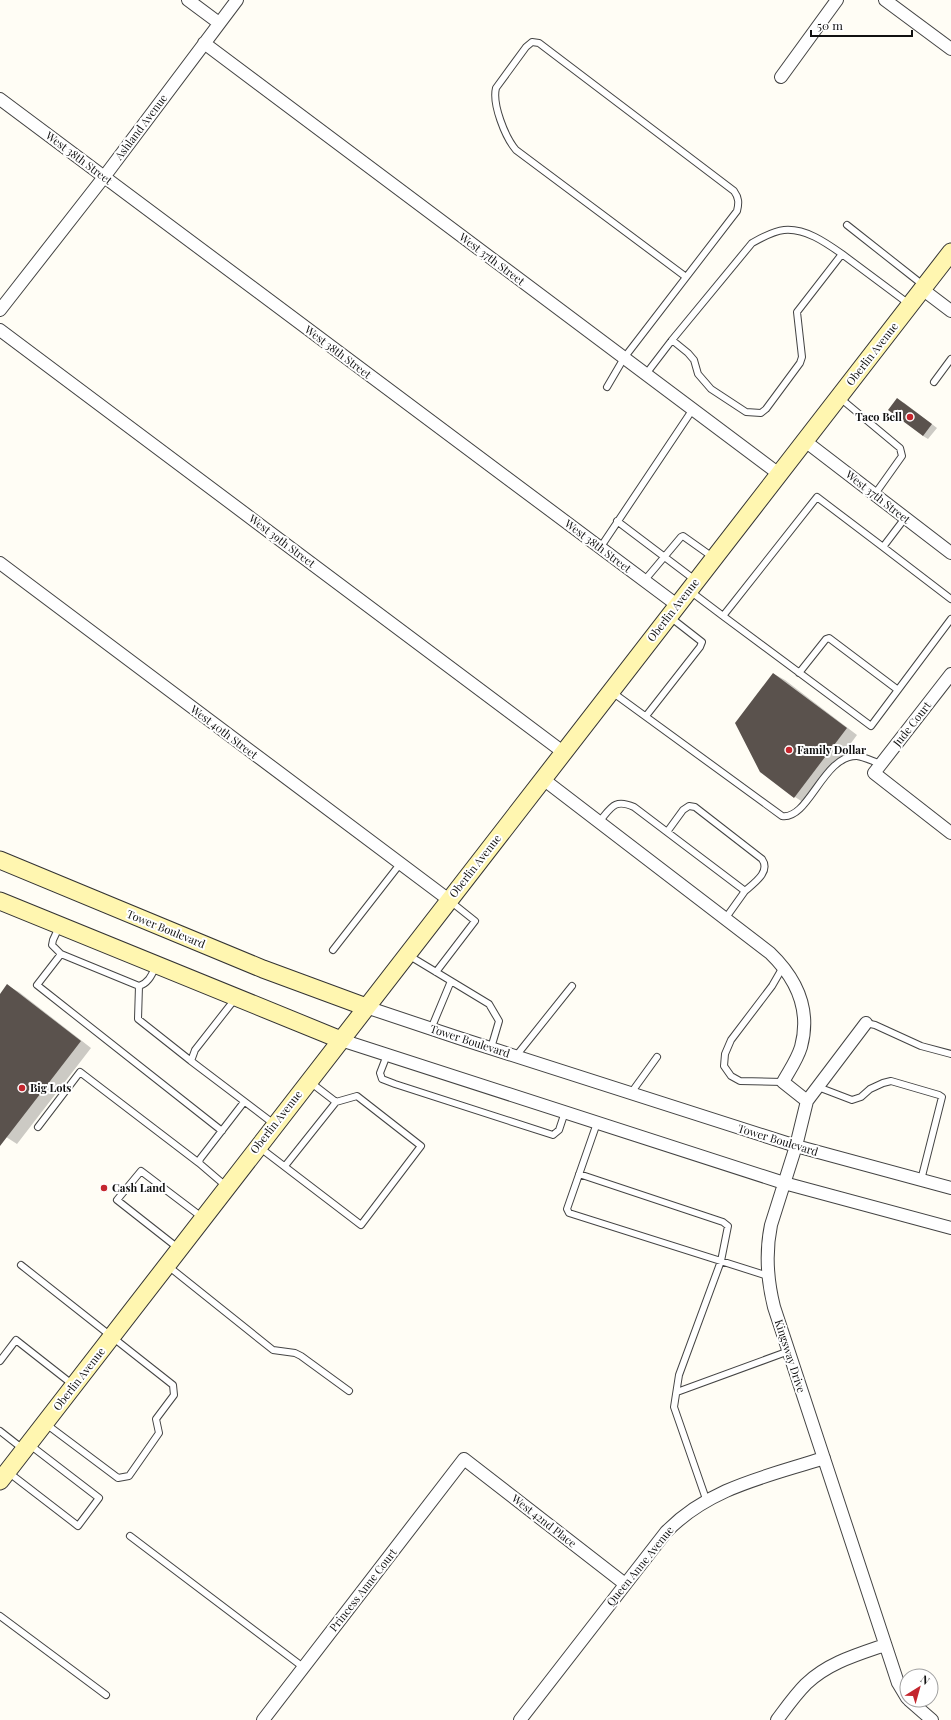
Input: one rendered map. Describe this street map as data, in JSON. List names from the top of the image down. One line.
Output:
{"streets":{"street":["Ashland Avenue","West 38th Street","West 37th Street","Oberlin Avenue","West 39th Street","Jude Court","West 40th Street","Tower Boulevard","Kingsway Drive","West 42nd Place","Queen Anne Avenue","Princess Anne Court"]},"crossings":[["Ashland Avenue","West 38th Street"],["Ashland Avenue","West 37th Street"],["West 38th Street","Oberlin Avenue"],["West 37th Street","Oberlin Avenue"],["Oberlin Avenue","West 39th Street"],["Oberlin Avenue","West 40th Street"],["Oberlin Avenue","Tower Boulevard"],["Tower Boulevard","Kingsway Drive"],["Kingsway Drive","Queen Anne Avenue"],["West 42nd Place","Queen Anne Avenue"],["West 42nd Place","Princess Anne Court"]],"places":["Taco Bell","Family Dollar","Big Lots","Cash Land"],"scale_bar":"50 m","north":"top right"}
